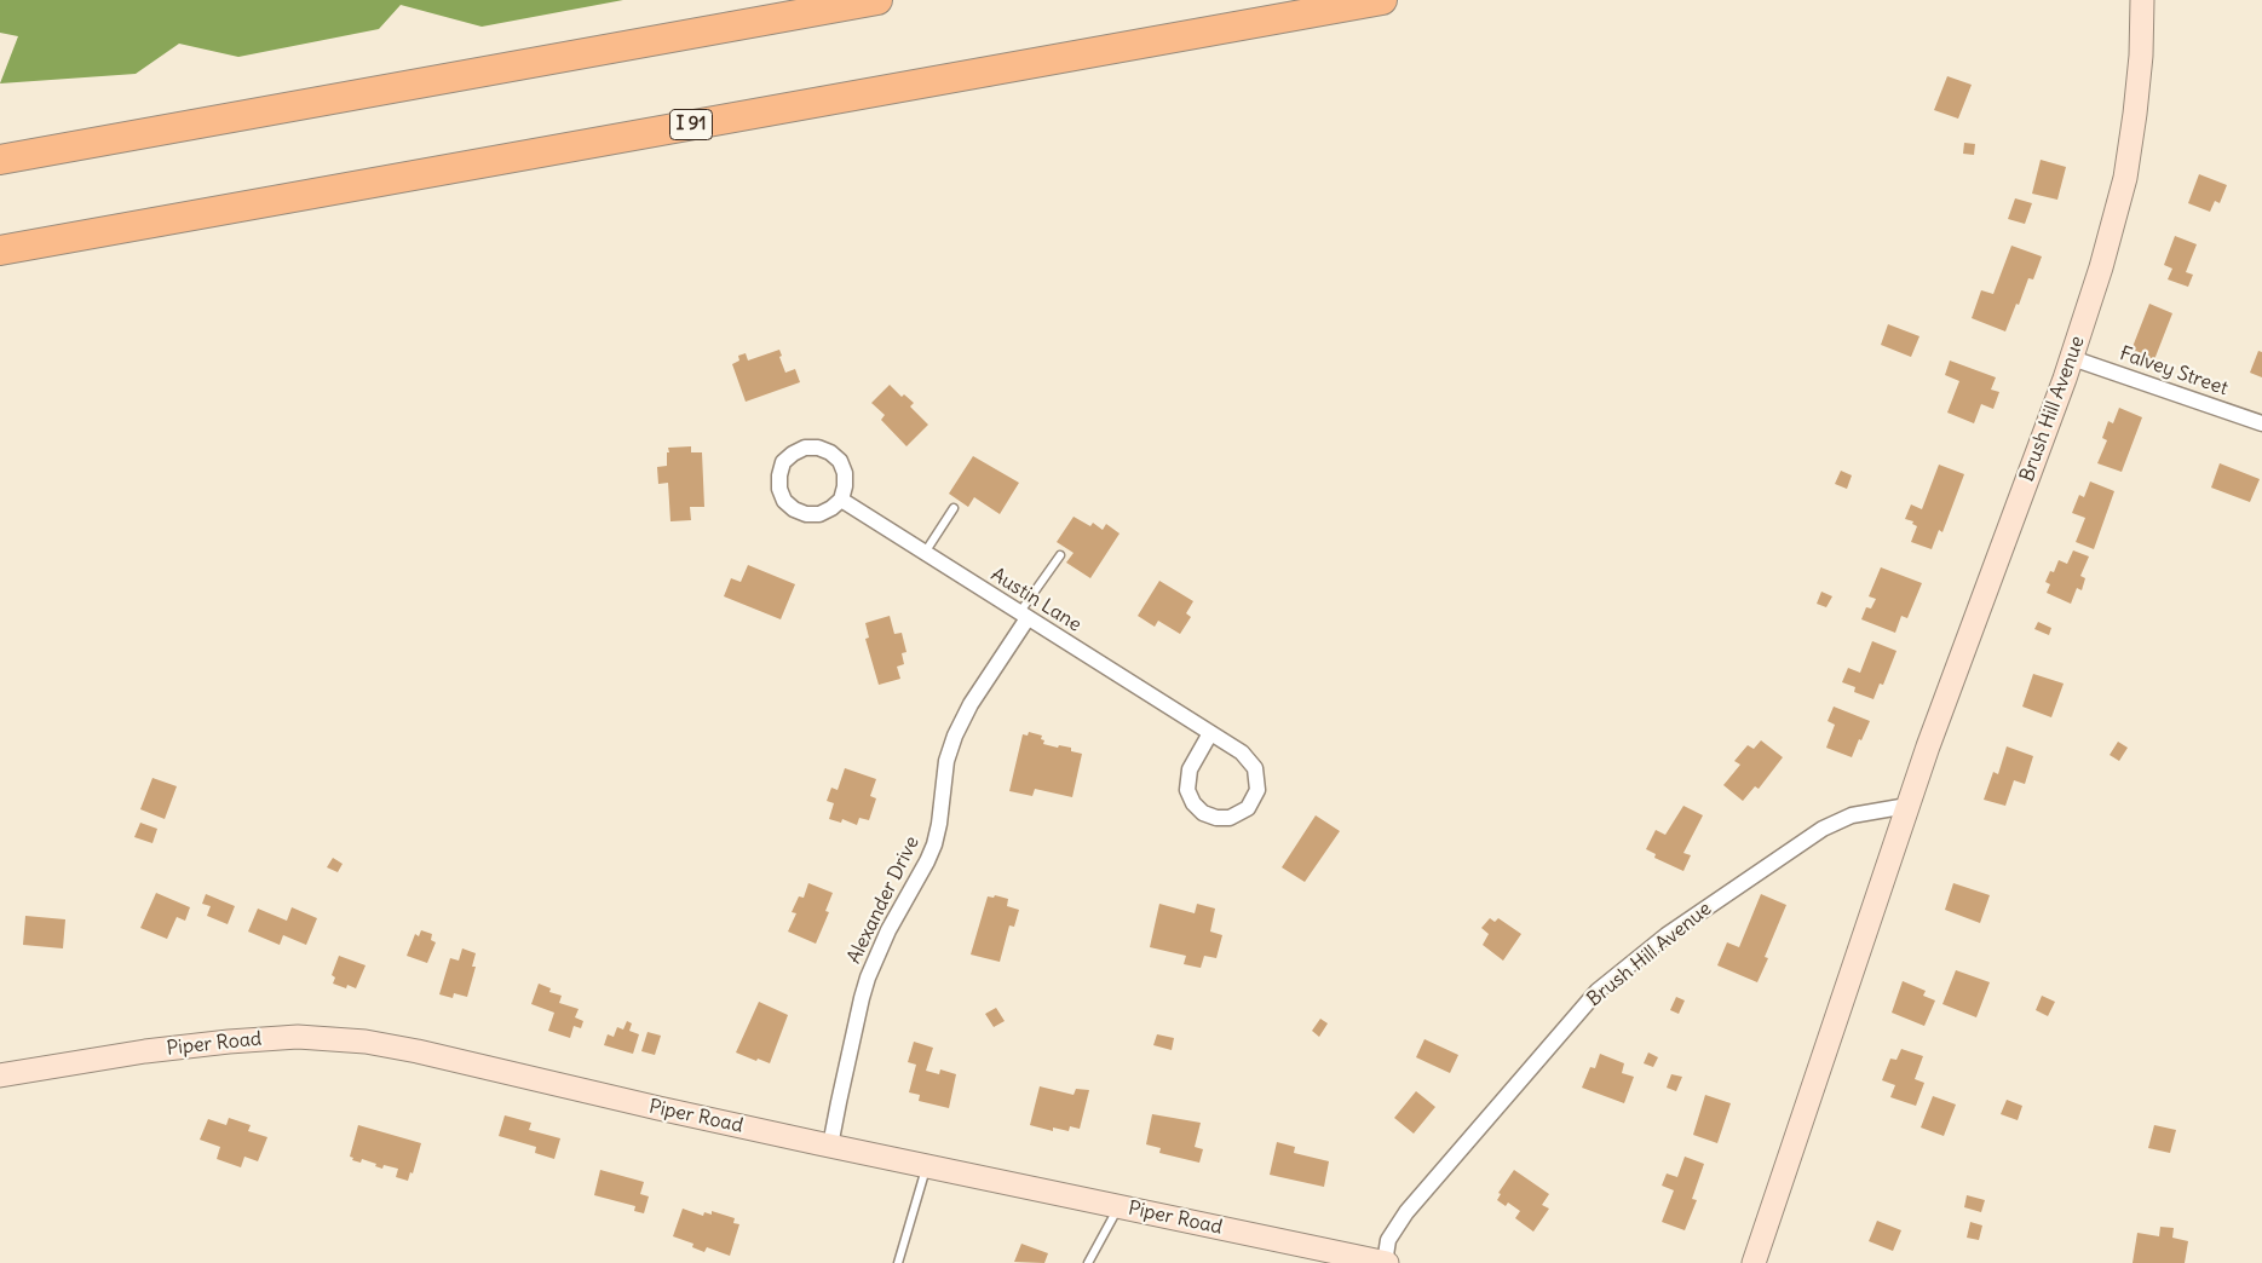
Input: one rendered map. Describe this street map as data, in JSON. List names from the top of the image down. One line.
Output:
{"streets":{"highway":["I 91"],"street":["Falvey Street","Brush Hill Avenue","Austin Lane","Alexander Drive","Piper Road"]},"crossings":[["Falvey Street","Brush Hill Avenue"],["Brush Hill Avenue","Piper Road"],["Austin Lane","Alexander Drive"],["Alexander Drive","Piper Road"]]}
